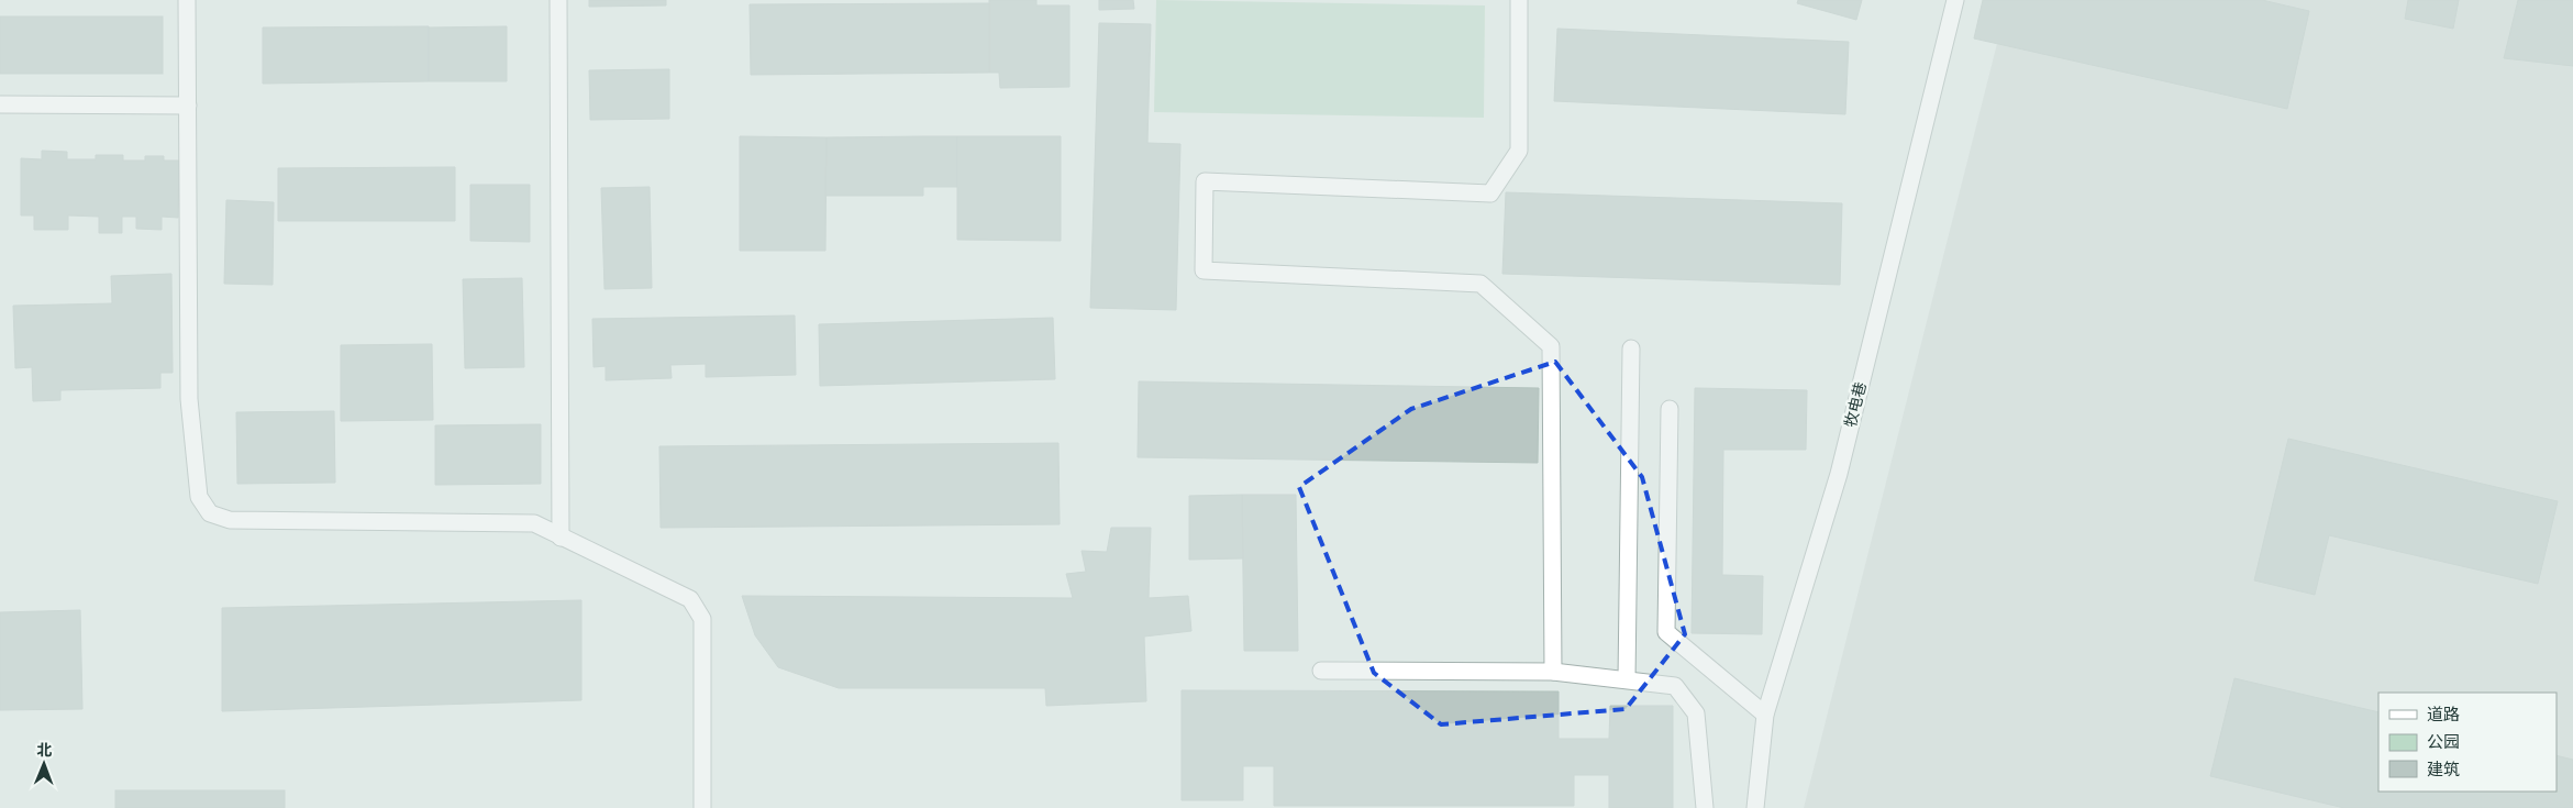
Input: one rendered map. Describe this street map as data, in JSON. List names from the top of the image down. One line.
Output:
{"streets":{"street":["牧电巷"]},"legend":["道路","公园","建筑"],"north":"top"}
